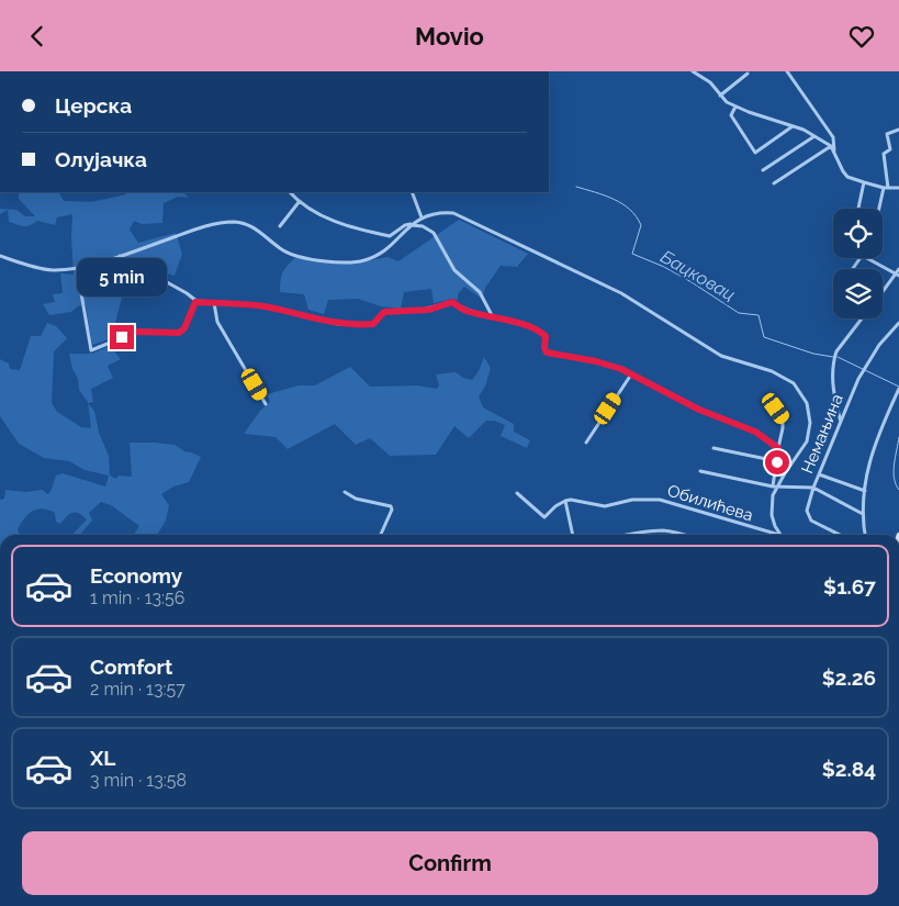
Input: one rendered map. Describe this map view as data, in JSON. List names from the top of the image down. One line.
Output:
{"streets":{"street":["Немањина","Обилићева"]},"water":["Бацковац"],"page":{"header":"Movio","banner":["Церска","Олујачка"],"bubble":"5 min","list":[{"name":"Economy","note":"1 min · 13:56","value":"$1.67"},{"name":"Comfort","note":"2 min · 13:57","value":"$2.26"},{"name":"XL","note":"3 min · 13:58","value":"$2.84"}],"buttons":"Confirm"}}
